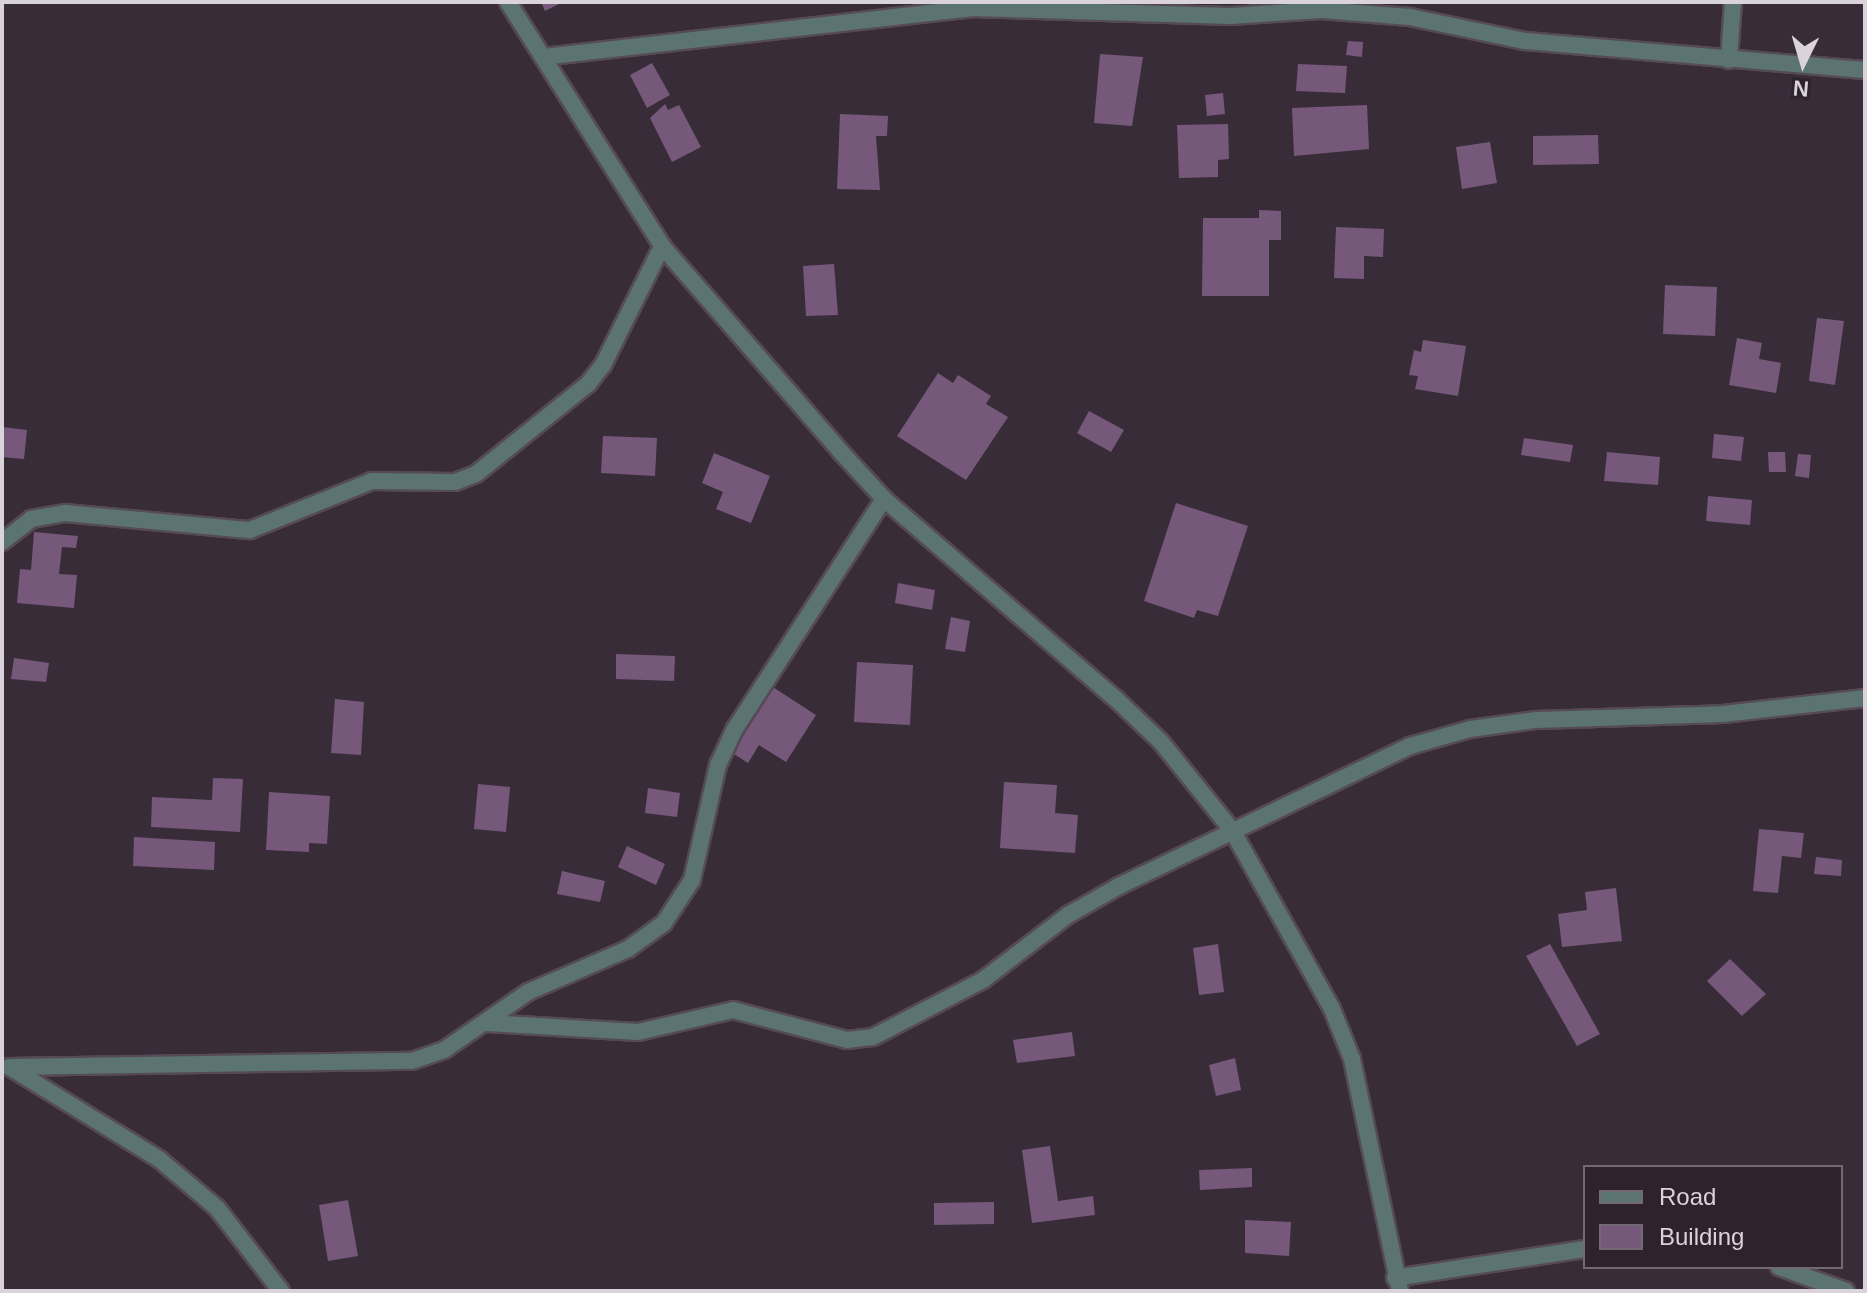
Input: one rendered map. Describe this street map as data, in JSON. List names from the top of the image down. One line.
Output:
{"legend":["Road","Building"],"north":"bottom"}
